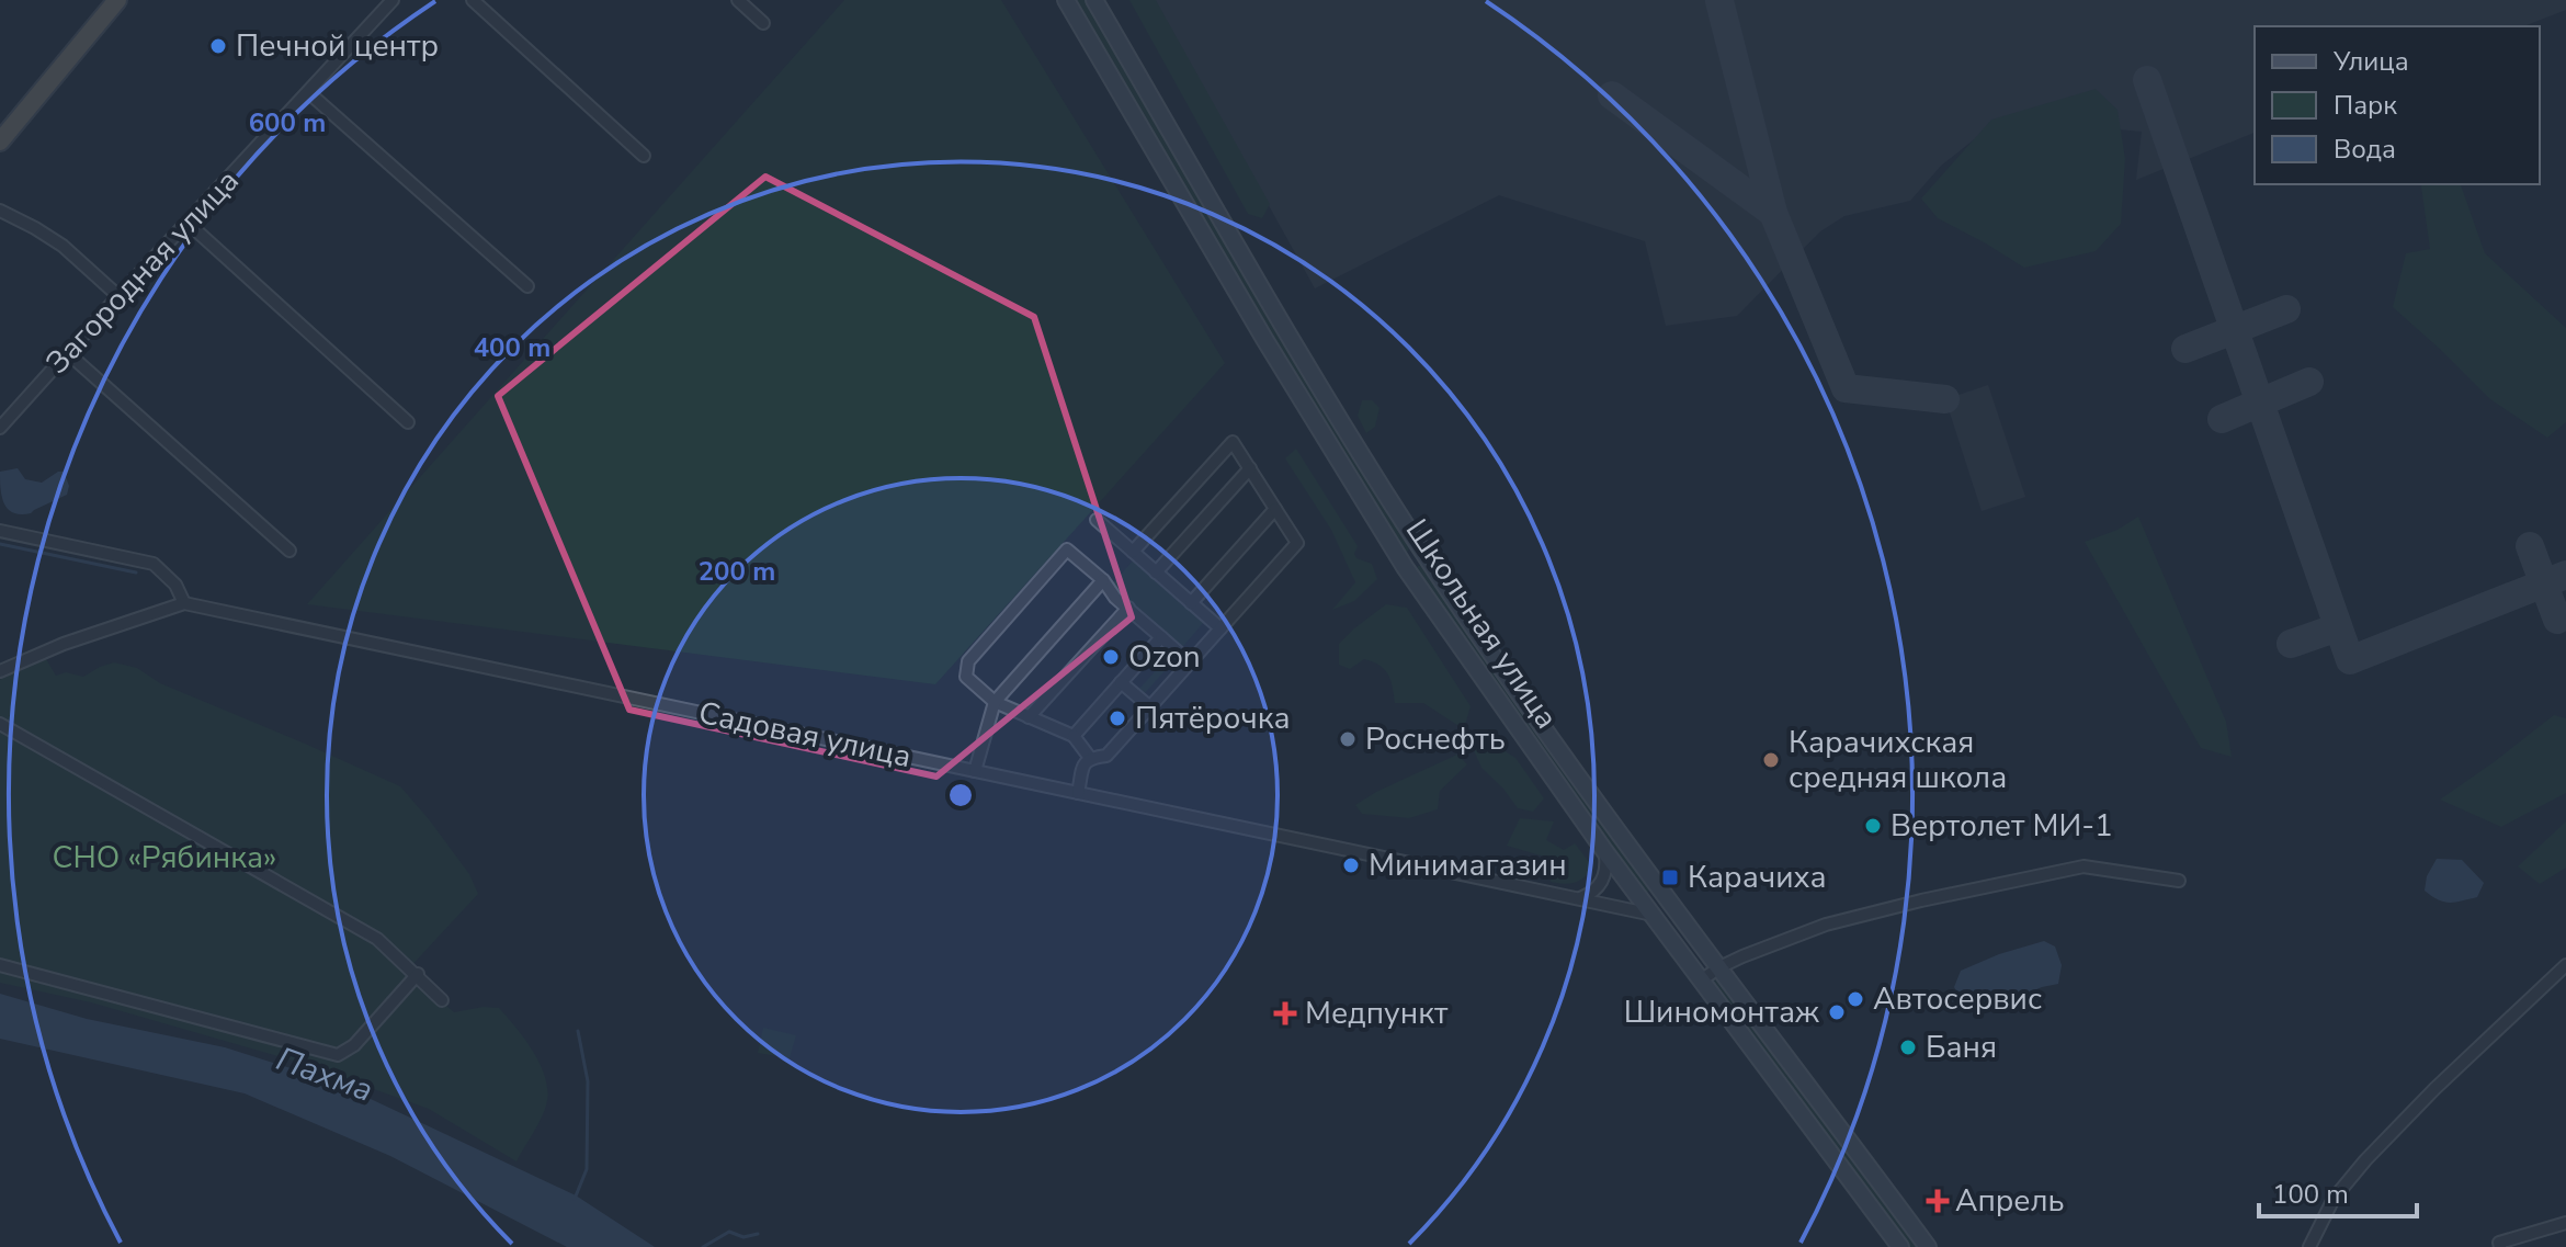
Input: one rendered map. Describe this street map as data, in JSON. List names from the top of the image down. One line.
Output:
{"streets":{"main road":["Школьная улица"],"street":["Загородная улица","Садовая улица"]},"crossings":[["Школьная улица","Садовая улица"]],"water":["Пахма"],"parks":["СНО «Рябинка»"],"places":{"other":["Печной центр","Ozon","Пятёрочка","Роснефть","Карачихская средняя школа","Вертолет МИ-1","Минимагазин","Автосервис","Шиномонтаж","Баня"],"transit":["Карачиха"],"health":["Медпункт","Апрель"]},"legend":["Улица","Парк","Вода"],"scale_bar":"100 m","rings":["600 m","400 m","200 m"]}
